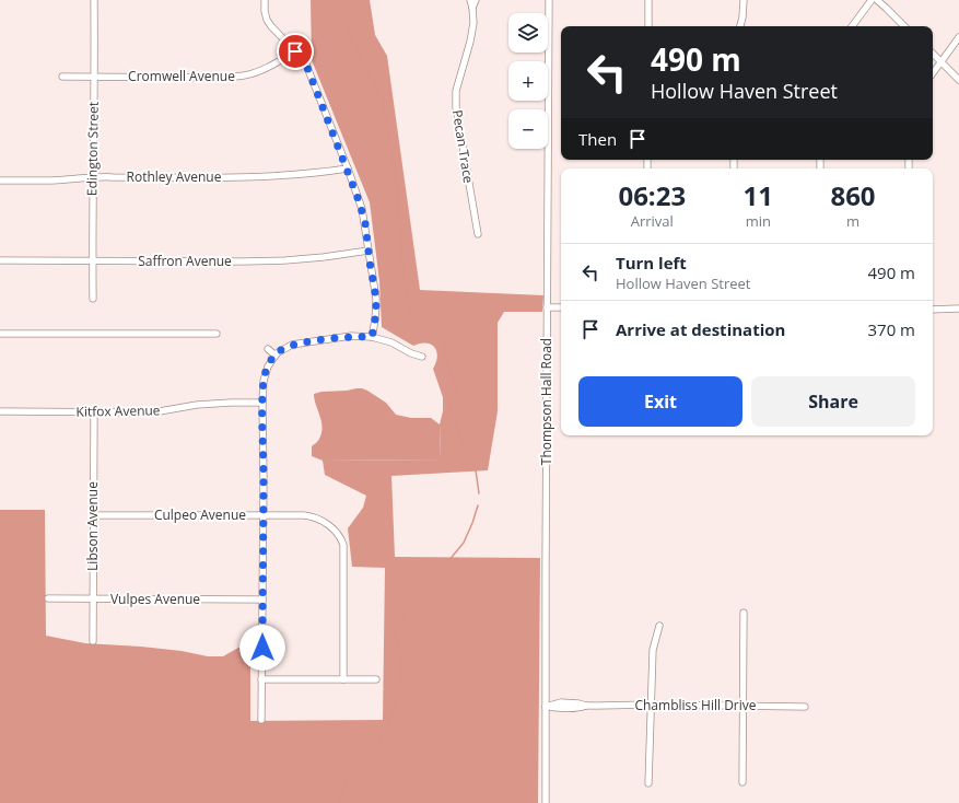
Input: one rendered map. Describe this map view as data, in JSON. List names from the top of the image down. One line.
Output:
{"streets":{"street":["Cromwell Avenue","Pecan Trace","Edington Street","Rothley Avenue","Saffron Avenue","Thompson Hall Road","Kitfox Avenue","Culpeo Avenue","Libson Avenue","Vulpes Avenue","Chambliss Hill Drive"]},"crossings":[["Cromwell Avenue","Edington Street"],["Edington Street","Rothley Avenue"],["Edington Street","Saffron Avenue"],["Thompson Hall Road","Chambliss Hill Drive"],["Kitfox Avenue","Libson Avenue"],["Culpeo Avenue","Libson Avenue"],["Libson Avenue","Vulpes Avenue"]],"page":{"map_buttons":["+","−"],"turn":["490 m","Hollow Haven Street"],"then":"Then","eta":["06:23","Arrival","11","min","860","m"],"list":[{"name":"Turn left","note":"Hollow Haven Street","value":"490 m"},{"name":"Arrive at destination","value":"370 m"}],"buttons":["Exit","Share"]}}
